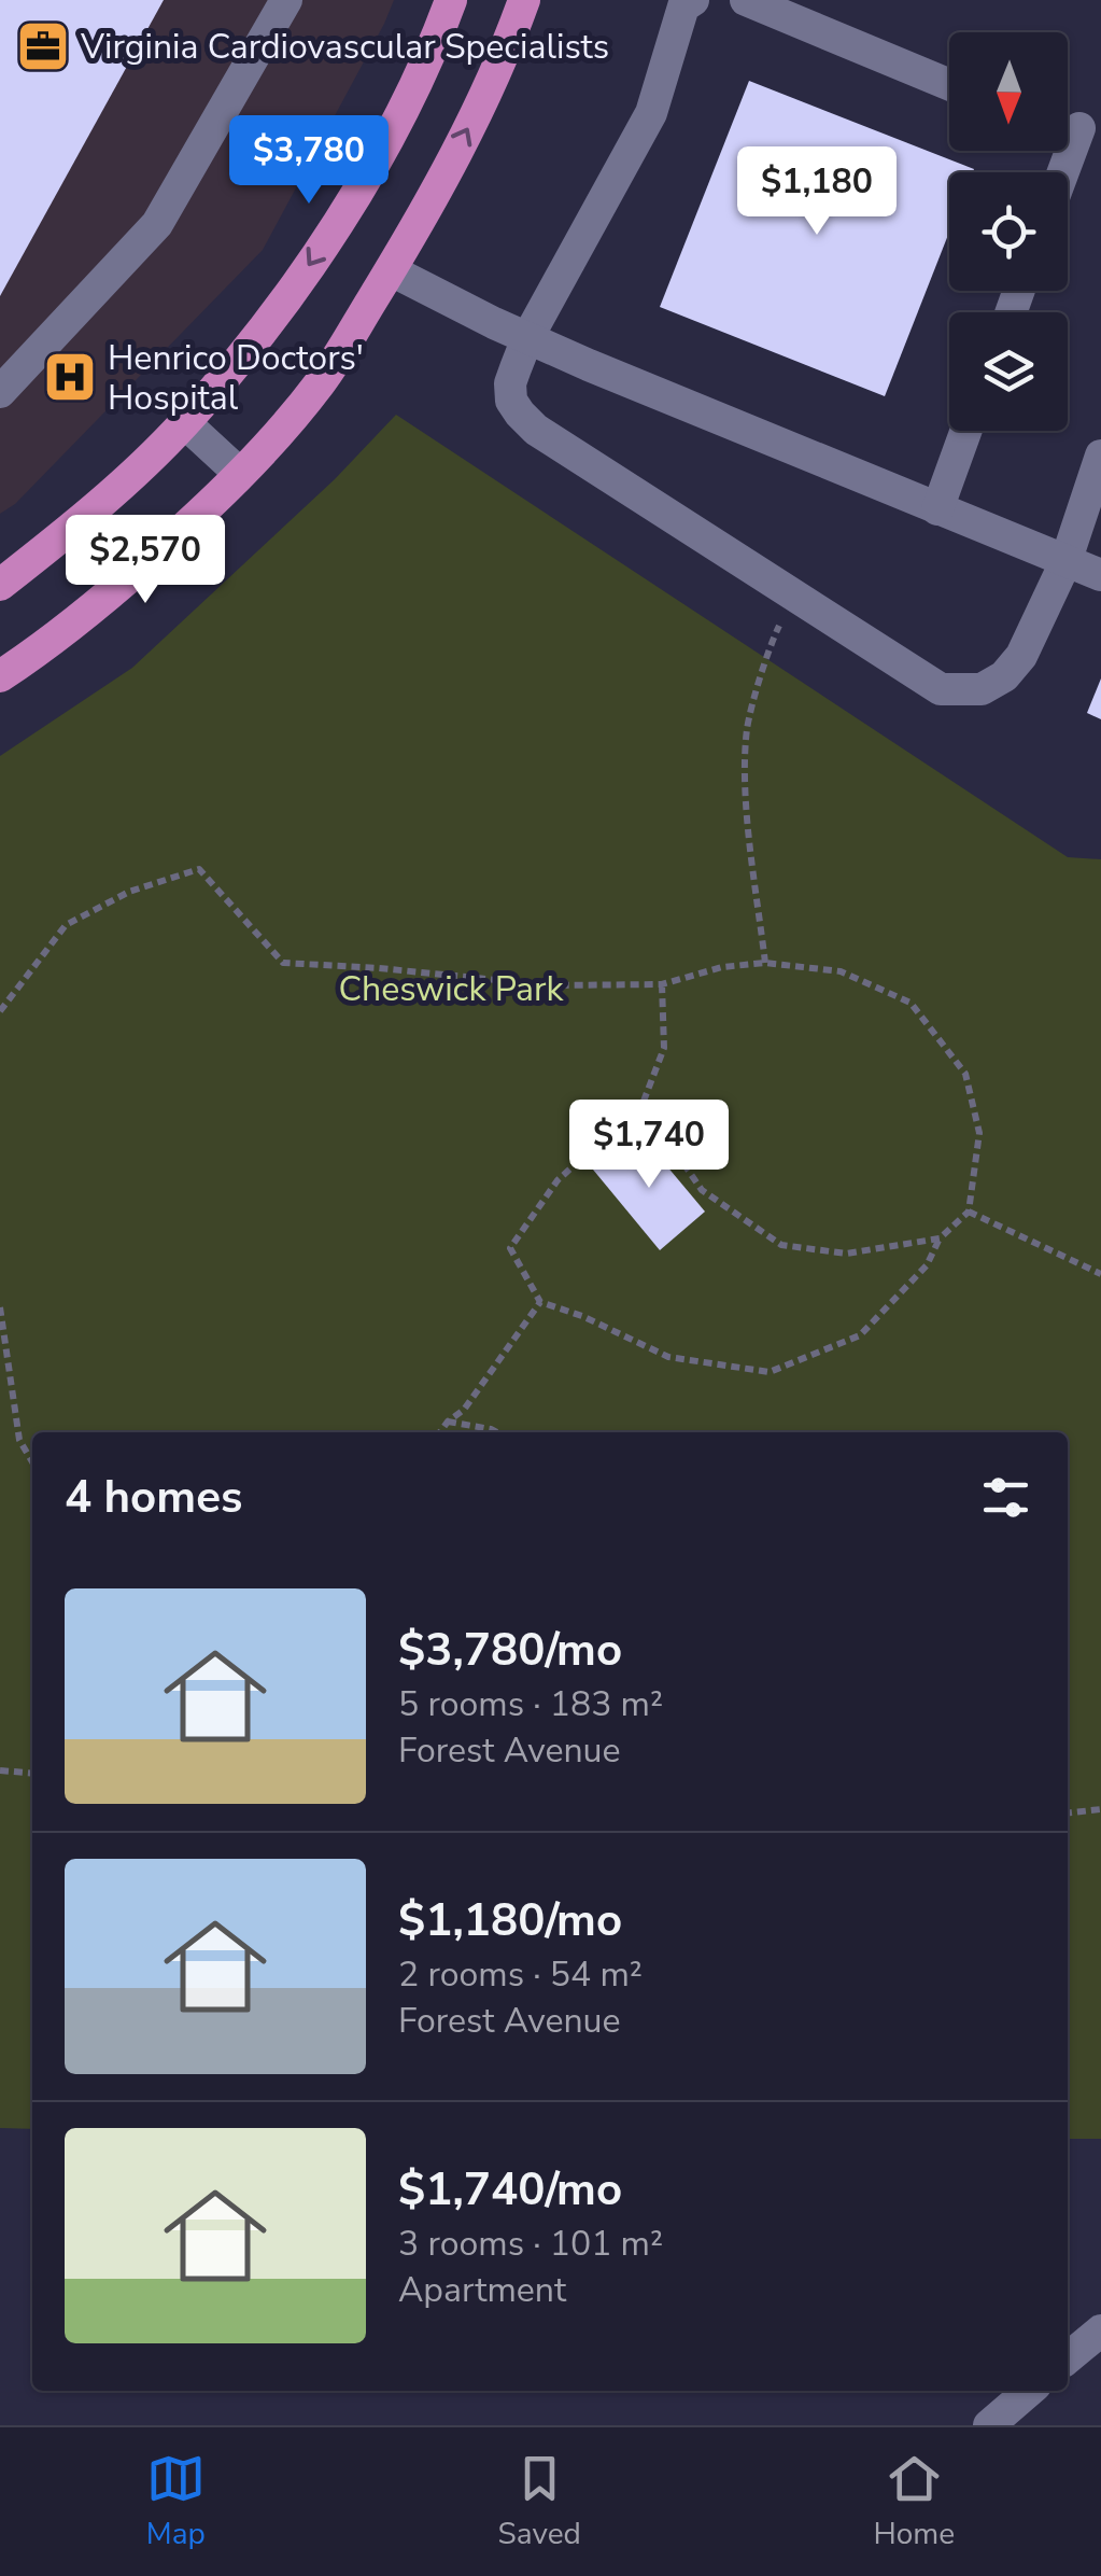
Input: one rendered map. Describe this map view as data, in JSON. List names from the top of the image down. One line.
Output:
{"parks":["Cheswick Park"],"places":{"office":["Virginia Cardiovascular Specialists"],"hospital":["Henrico Doctors' Hospital"]},"north":"bottom","page":{"price":["$3,780","$1,180","$2,570","$1,740"],"heading":"4 homes","list":[{"name":"$3,780/mo","note":"5 rooms · 183 m² · Forest Avenue"},{"name":"$1,180/mo","note":"2 rooms · 54 m² · Forest Avenue"},{"name":"$1,740/mo","note":"3 rooms · 101 m² · Apartment"}],"tabs":["Map","Saved","Home"]}}
